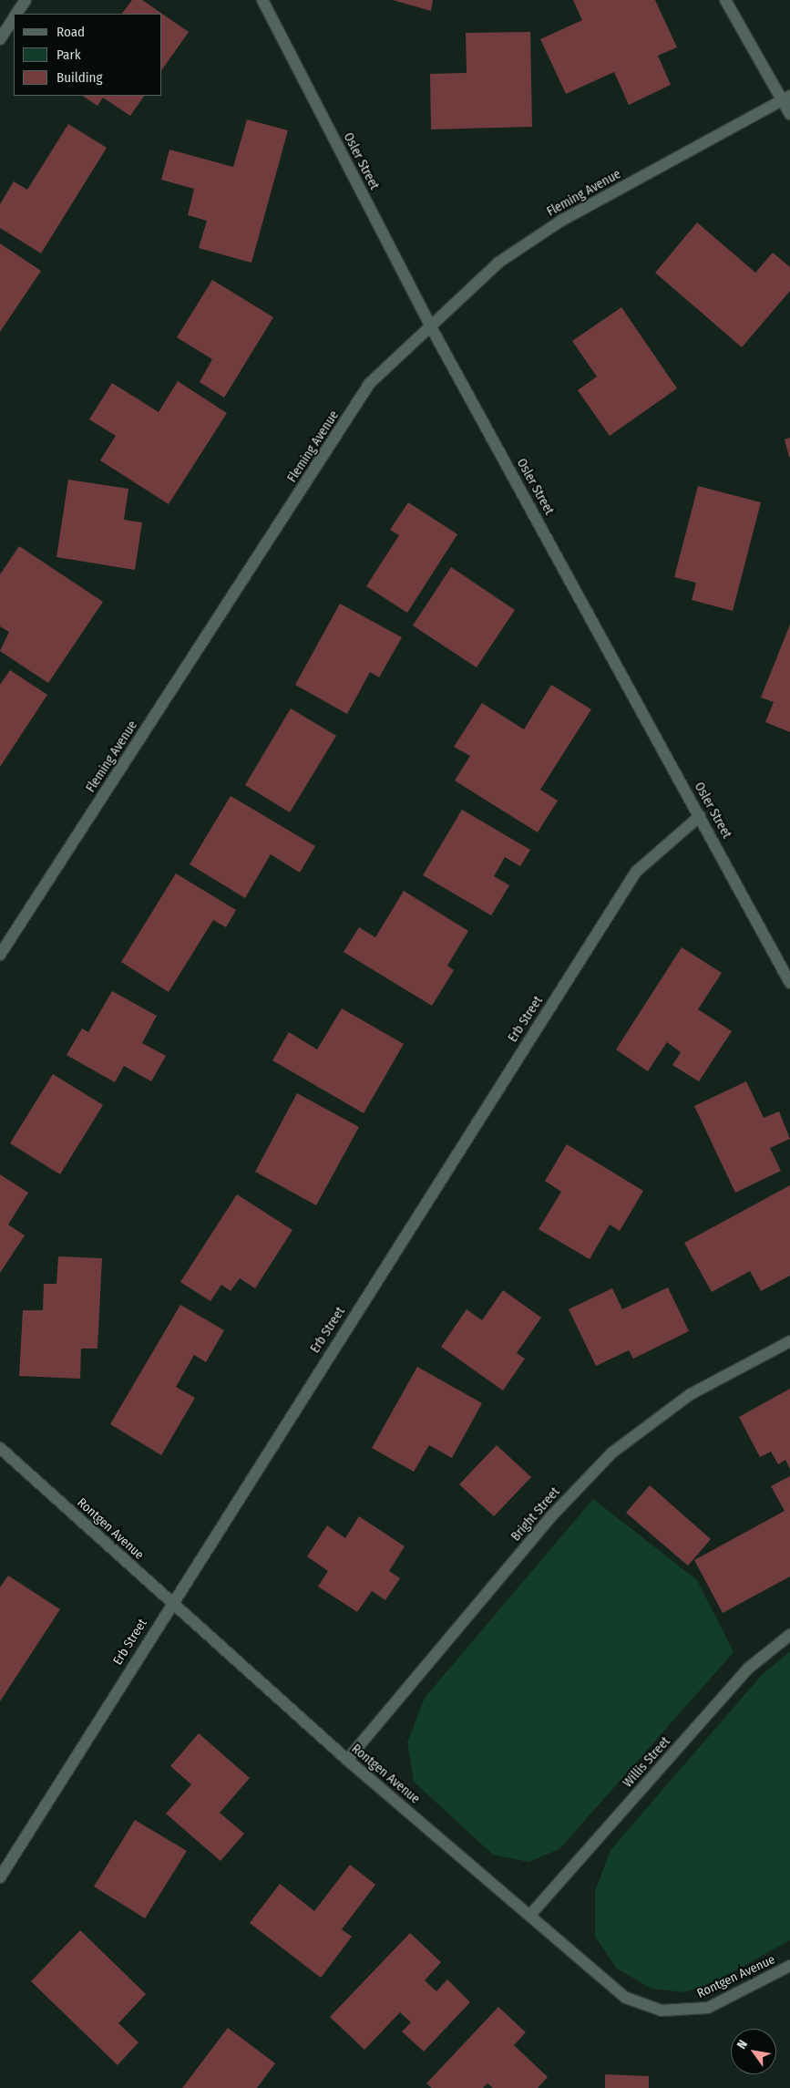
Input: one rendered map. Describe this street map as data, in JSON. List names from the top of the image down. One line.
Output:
{"streets":{"street":["Osler Street","Fleming Avenue","Erb Street","Bright Street","Rontgen Avenue","Willis Street"]},"crossings":[["Osler Street","Fleming Avenue"],["Osler Street","Erb Street"],["Erb Street","Rontgen Avenue"],["Bright Street","Rontgen Avenue"],["Rontgen Avenue","Willis Street"]],"legend":["Road","Park","Building"],"north":"top left"}
